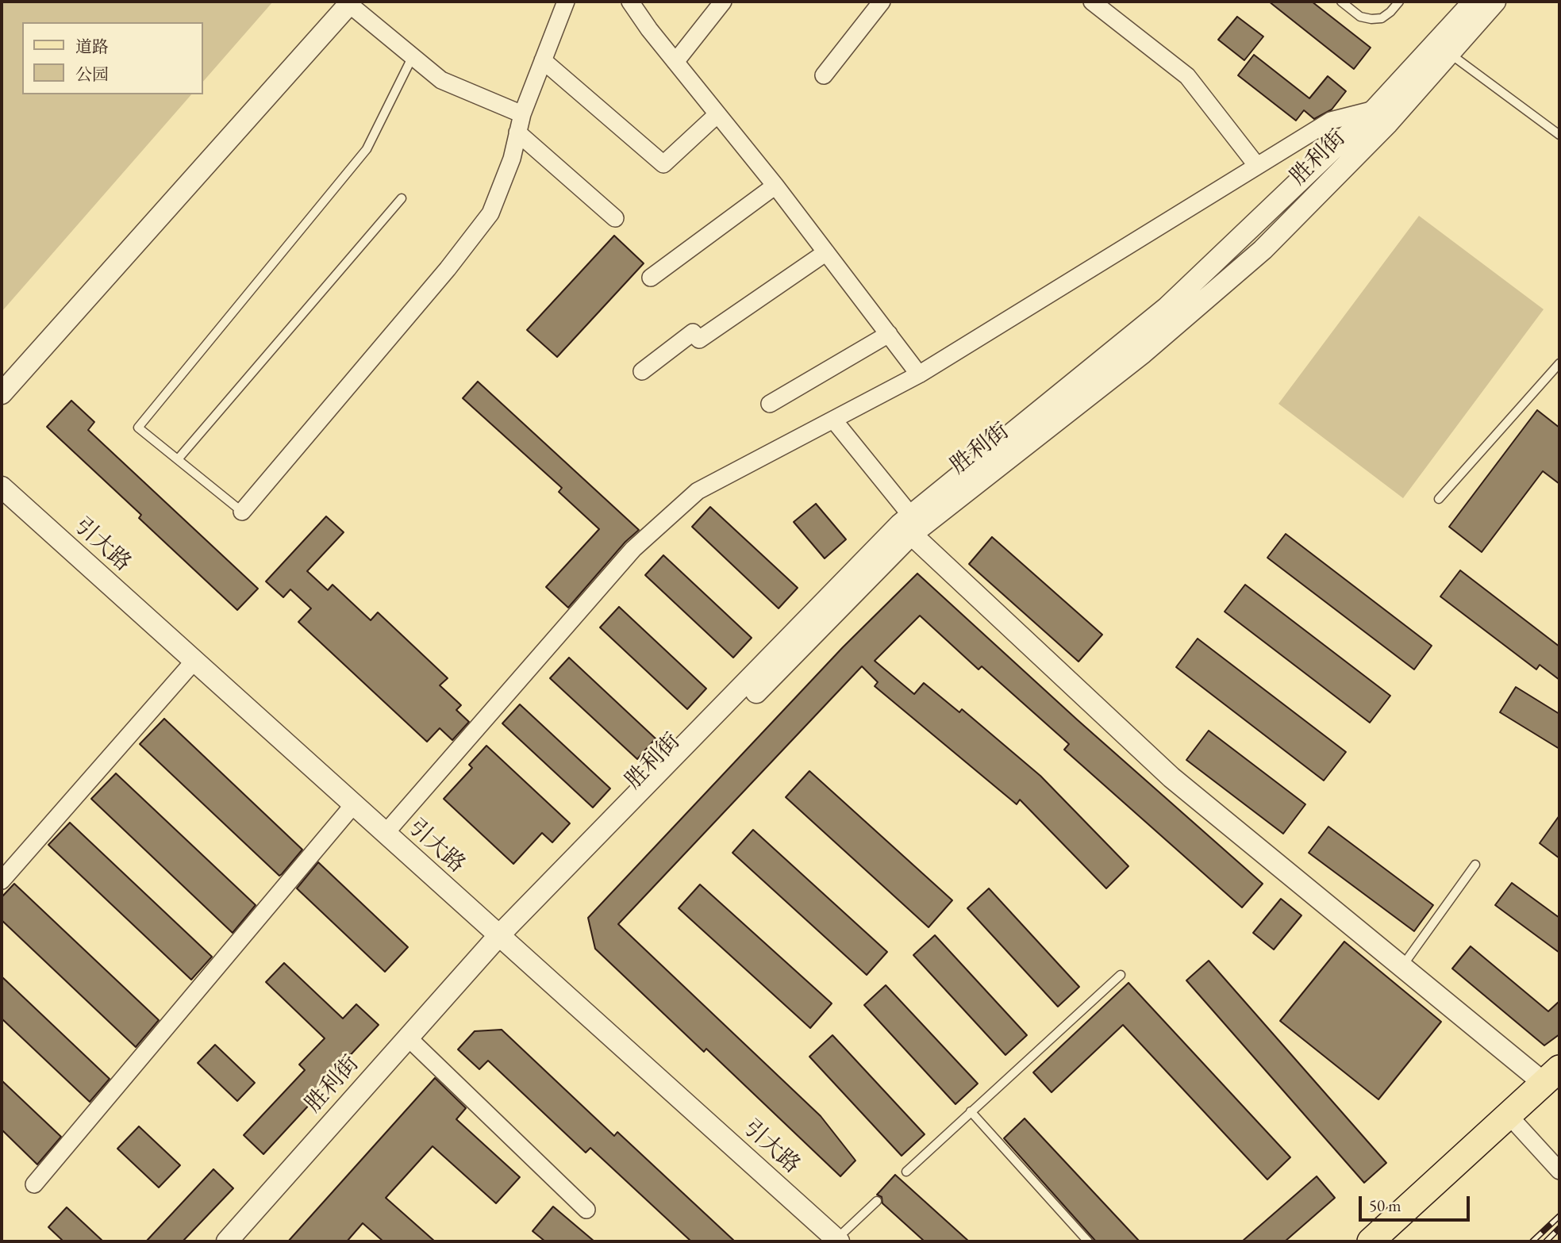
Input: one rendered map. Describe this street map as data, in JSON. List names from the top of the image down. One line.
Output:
{"streets":{"street":["胜利街","引大路"]},"crossings":[["胜利街","引大路"]],"legend":["道路","公园"],"scale_bar":"50 m"}
